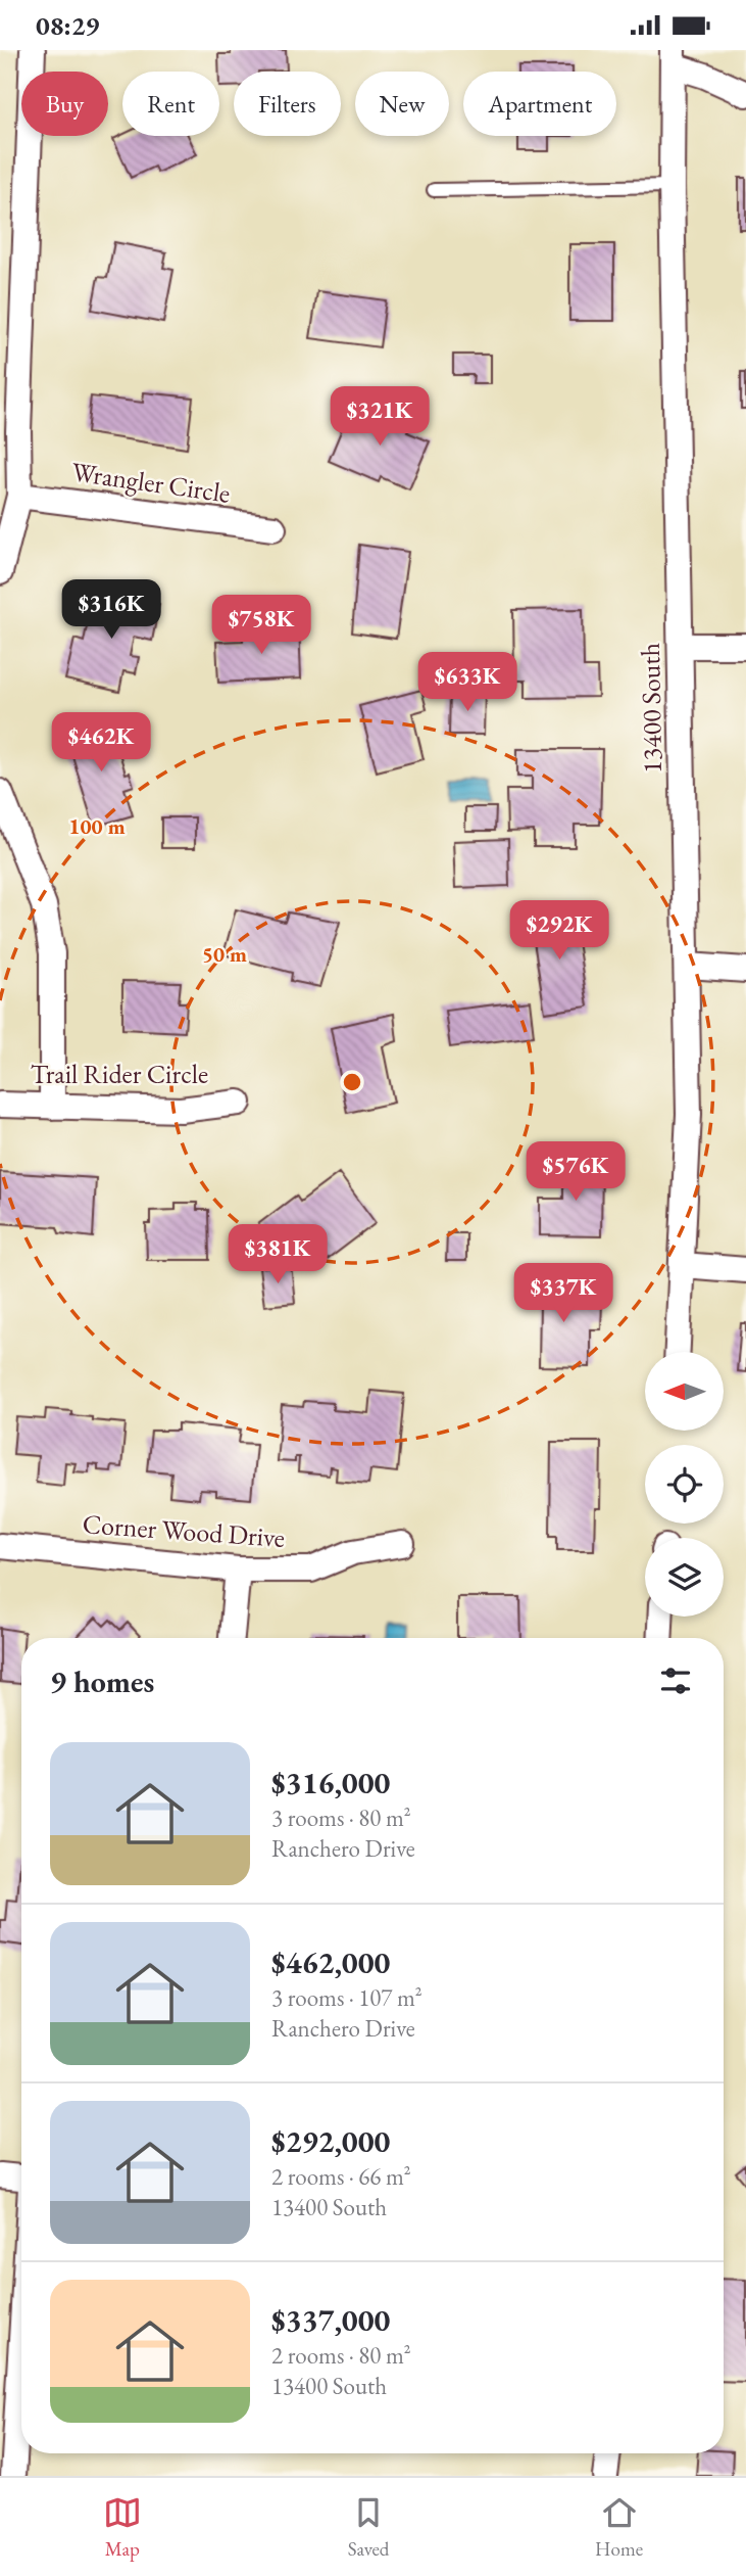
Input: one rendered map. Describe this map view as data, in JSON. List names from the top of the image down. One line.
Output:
{"streets":{"street":["Wrangler Circle","13400 South","Trail Rider Circle","Corner Wood Drive"]},"north":"left","page":{"status":"08:29","chip":["Buy","Rent","Filters","New","Apartment"],"price":["$321K","$316K","$758K","$633K","$462K","$292K","$576K","$381K","$337K"],"heading":"9 homes","list":[{"name":"$316,000","note":"3 rooms · 80 m² · Ranchero Drive"},{"name":"$462,000","note":"3 rooms · 107 m² · Ranchero Drive"},{"name":"$292,000","note":"2 rooms · 66 m² · 13400 South"},{"name":"$337,000","note":"2 rooms · 80 m² · 13400 South"}],"tabs":["Map","Saved","Home"]},"rings":["100 m","50 m"]}
